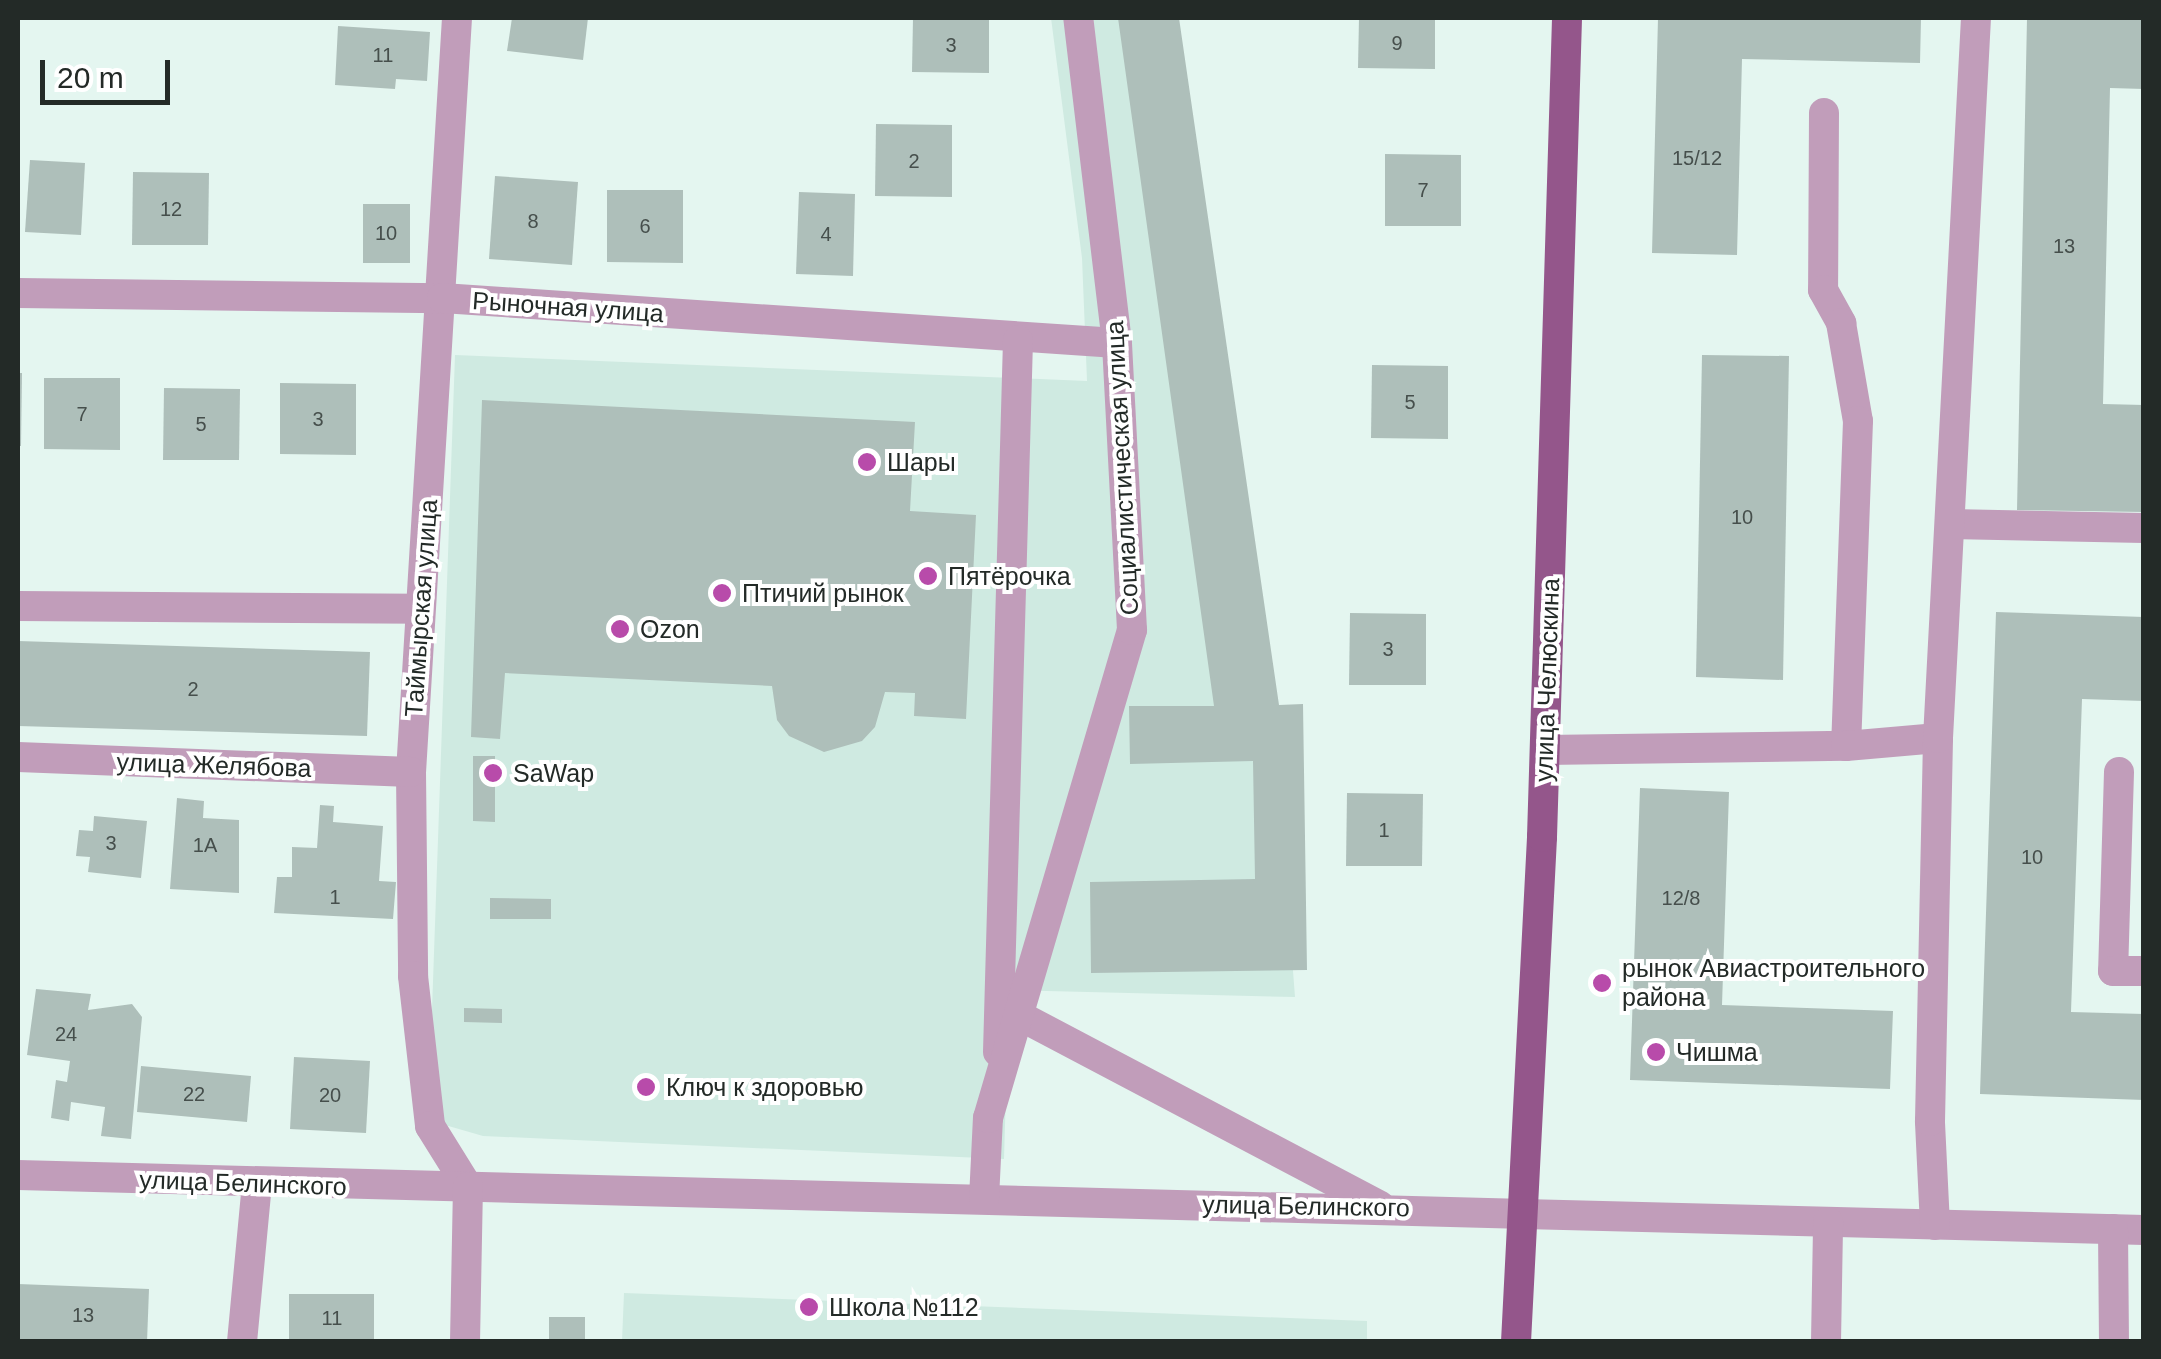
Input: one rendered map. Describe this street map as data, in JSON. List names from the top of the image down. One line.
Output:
{"streets":{"main road":["улица Челюскина"],"street":["Рыночная улица","Социалистическая улица","Таймырская улица","улица Желябова","улица Белинского"]},"crossings":[["Рыночная улица","Социалистическая улица"],["Рыночная улица","Таймырская улица"],["Социалистическая улица","улица Белинского"],["Таймырская улица","улица Желябова"],["Таймырская улица","улица Белинского"],["улица Челюскина","улица Белинского"]],"places":["Шары","Пятёрочка","Птичий рынок","Ozon","SaWap","рынок Авиастроительного района","Чишма","Ключ к здоровью","Школа №112"],"house_numbers":["9","3","11","15/12","2","7","12","8","6","10","4","13","5","7","3","5","10","3","2","1","3","1А","10","1","12/8","24","22","20","13","11"],"scale_bar":"20 m"}
